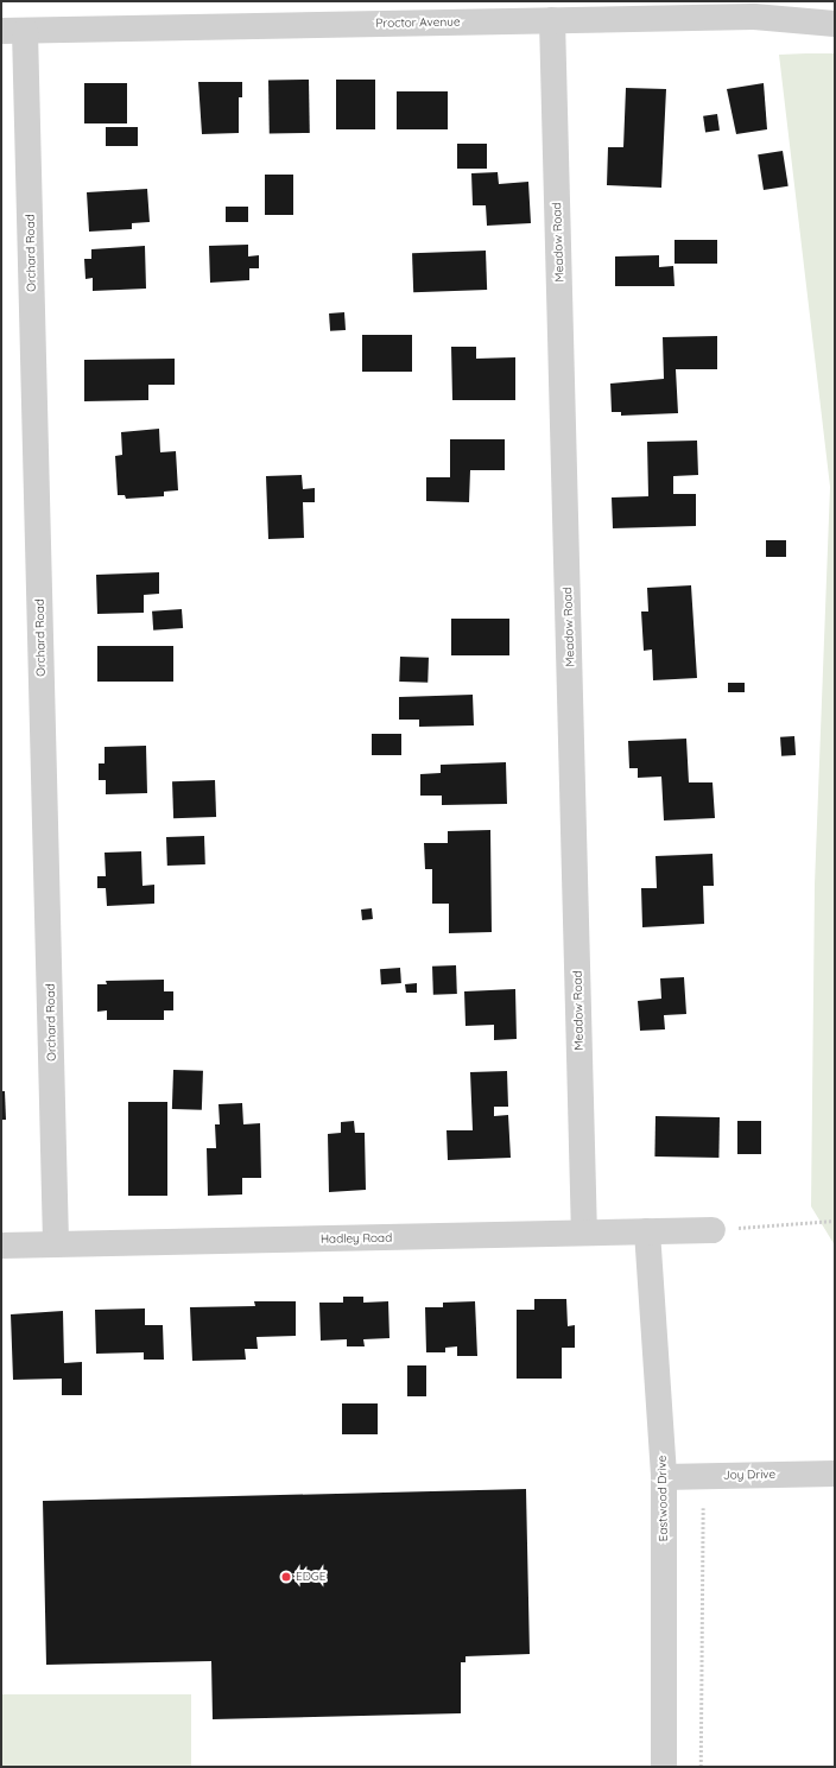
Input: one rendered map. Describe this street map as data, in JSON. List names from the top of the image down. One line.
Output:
{"streets":{"street":["Proctor Avenue","Meadow Road","Orchard Road","Hadley Road","Joy Drive","Eastwood Drive"]},"crossings":[["Proctor Avenue","Meadow Road"],["Proctor Avenue","Orchard Road"],["Meadow Road","Hadley Road"],["Orchard Road","Hadley Road"],["Hadley Road","Eastwood Drive"],["Joy Drive","Eastwood Drive"]],"places":["EDGE"]}
